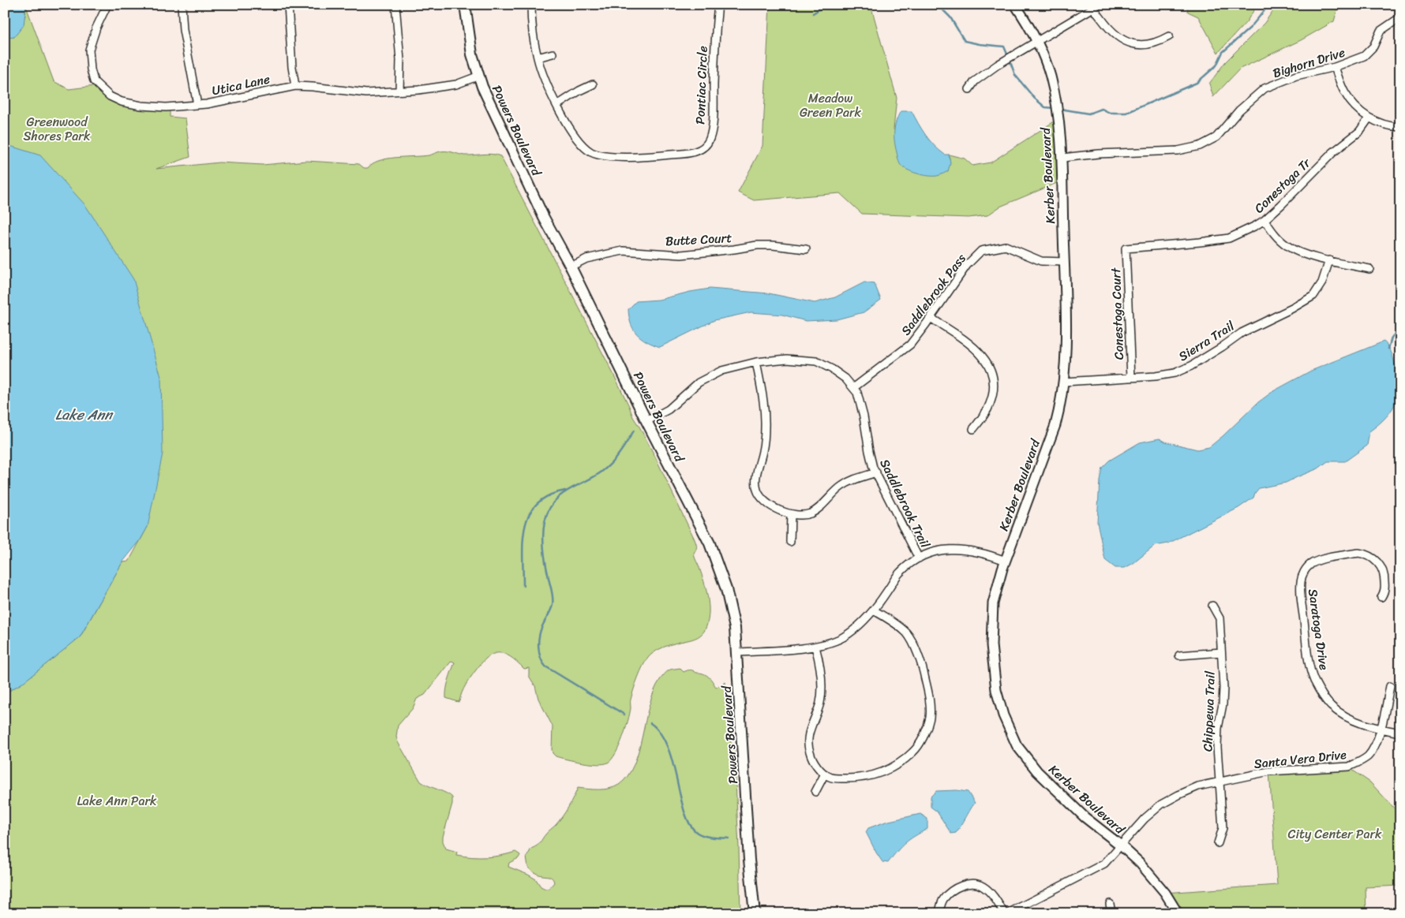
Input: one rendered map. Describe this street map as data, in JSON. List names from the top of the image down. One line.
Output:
{"streets":{"main road":["Powers Boulevard"],"street":["Bighorn Drive","Utica Lane","Pontiac Circle","Kerber Boulevard","Conestoga Tr","Butte Court","Saddlebrook Pass","Conestoga Court","Sierra Trail","Saddlebrook Trail","Saratoga Drive","Chippewa Trail","Santa Vera Drive"]},"crossings":[["Bighorn Drive","Kerber Boulevard"],["Utica Lane","Powers Boulevard"],["Powers Boulevard","Butte Court"],["Powers Boulevard","Saddlebrook Trail"],["Kerber Boulevard","Saddlebrook Pass"],["Kerber Boulevard","Sierra Trail"],["Kerber Boulevard","Santa Vera Drive"],["Conestoga Tr","Conestoga Court"],["Saddlebrook Pass","Saddlebrook Trail"],["Conestoga Court","Sierra Trail"],["Saratoga Drive","Santa Vera Drive"],["Chippewa Trail","Santa Vera Drive"]],"water":["Lake Ann"],"parks":["Meadow Green Park","Greenwood Shores Park","Lake Ann Park","City Center Park"]}
